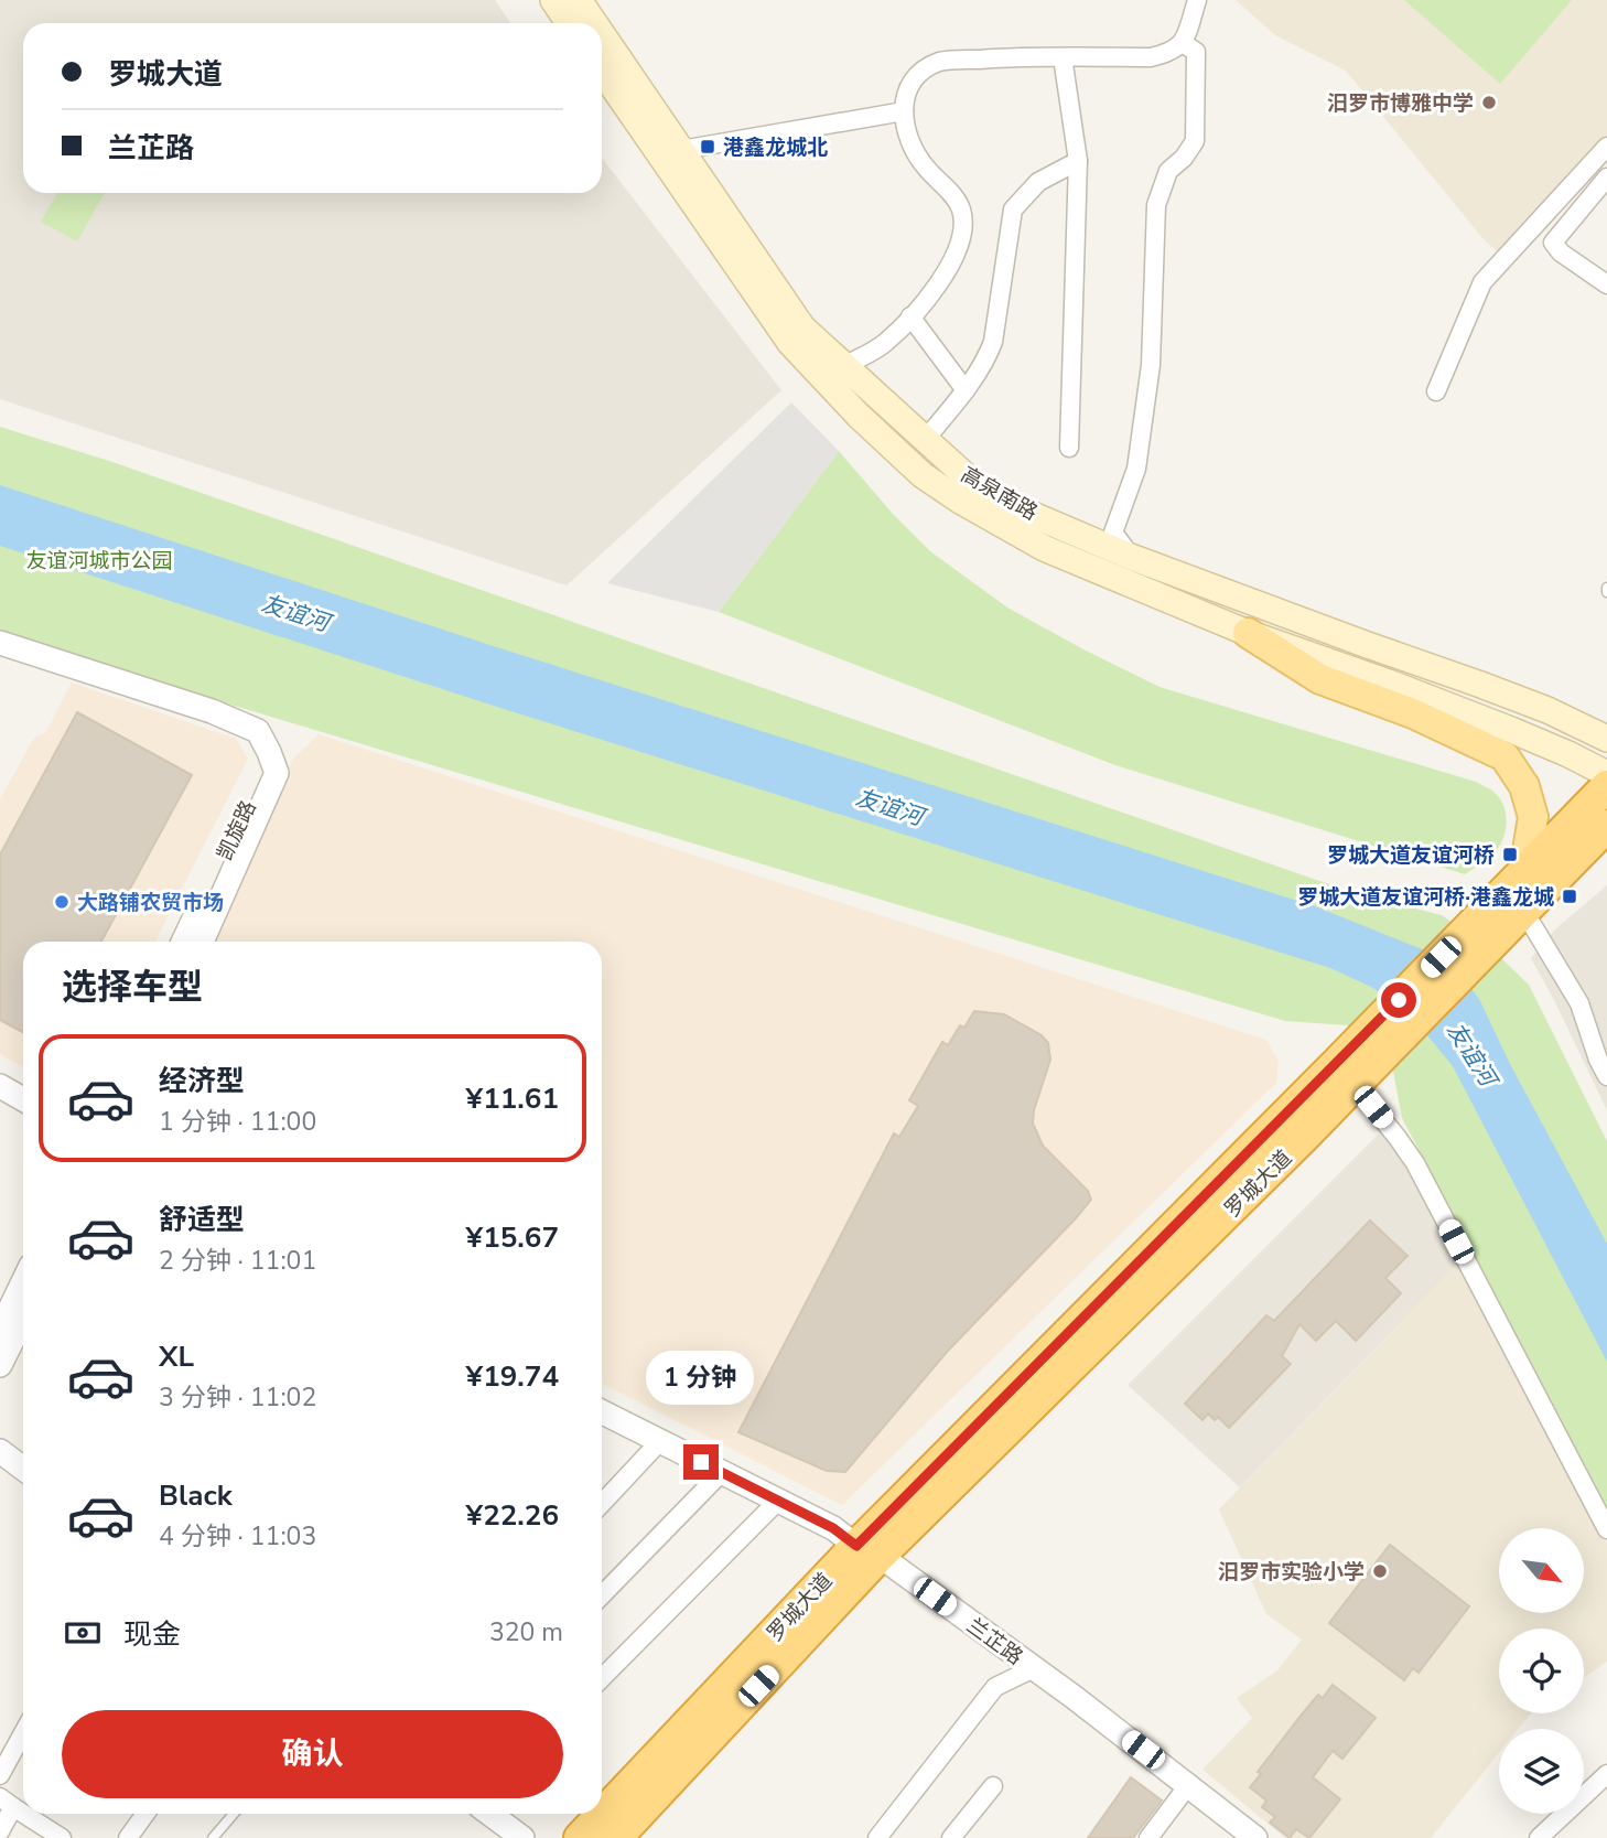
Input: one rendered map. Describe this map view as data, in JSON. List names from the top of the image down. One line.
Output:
{"streets":{"highway":["罗城大道"],"main road":["高泉南路"],"street":["凯旋路","兰芷路"]},"crossings":[["罗城大道","兰芷路"]],"water":["友谊河"],"parks":["友谊河城市公园"],"places":{"other":["汨罗市博雅中学","大路铺农贸市场","汨罗市实验小学"],"transit":["港鑫龙城北","罗城大道友谊河桥","罗城大道友谊河桥·港鑫龙城"]},"north":"bottom right","page":{"banner":["罗城大道","兰芷路"],"heading":"选择车型","list":[{"name":"经济型","note":"1 分钟 · 11:00","value":"¥11.61"},{"name":"舒适型","note":"2 分钟 · 11:01","value":"¥15.67"},{"name":"XL","note":"3 分钟 · 11:02","value":"¥19.74"},{"name":"Black","note":"4 分钟 · 11:03","value":"¥22.26"}],"bubble":"1 分钟","pay":["现金","320 m"],"buttons":"确认"}}
